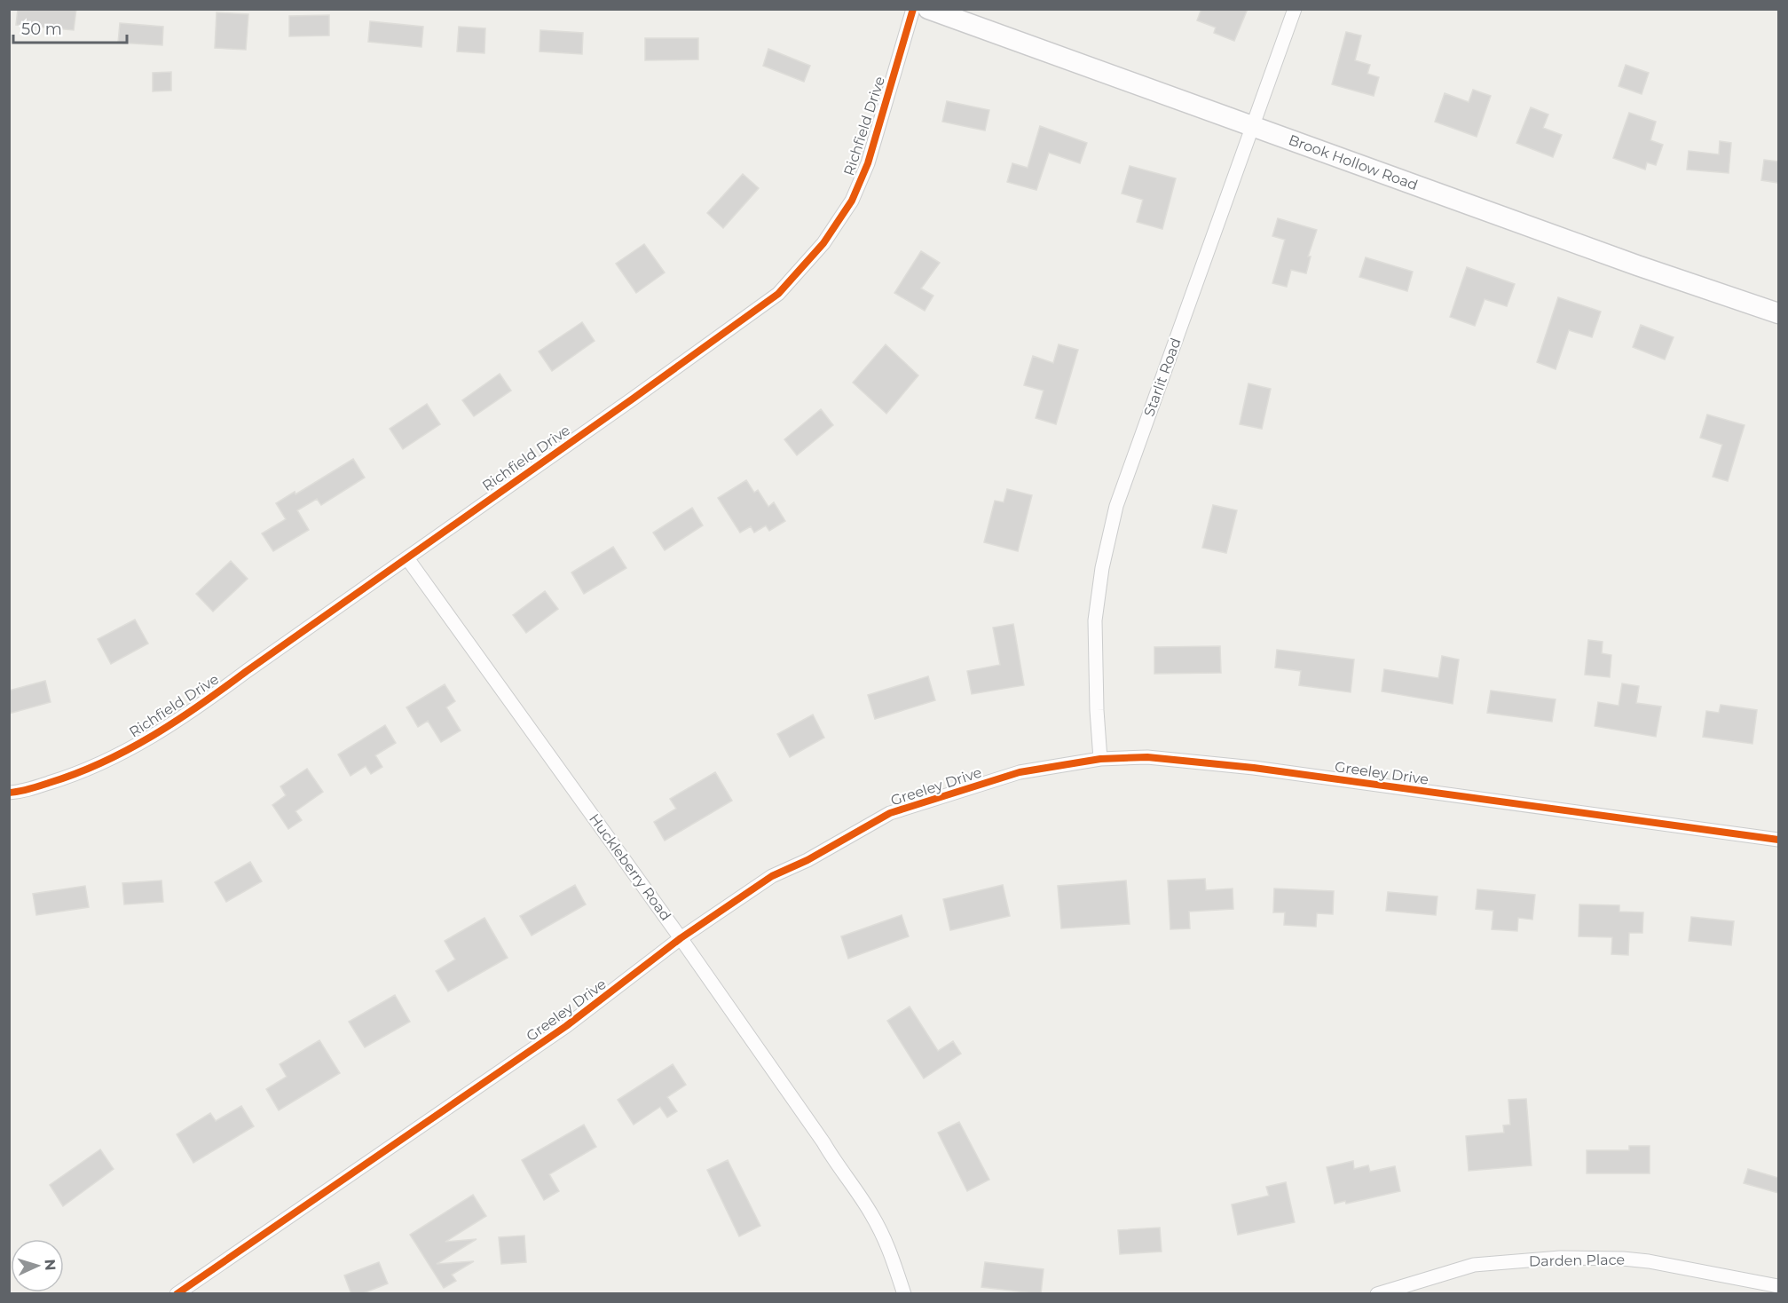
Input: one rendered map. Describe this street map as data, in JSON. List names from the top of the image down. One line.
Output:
{"streets":{"street":["Richfield Drive","Brook Hollow Road","Starlit Road","Greeley Drive","Huckleberry Road","Darden Place"]},"crossings":[["Richfield Drive","Huckleberry Road"],["Brook Hollow Road","Starlit Road"],["Starlit Road","Greeley Drive"],["Greeley Drive","Huckleberry Road"]],"scale_bar":"50 m","north":"right"}
